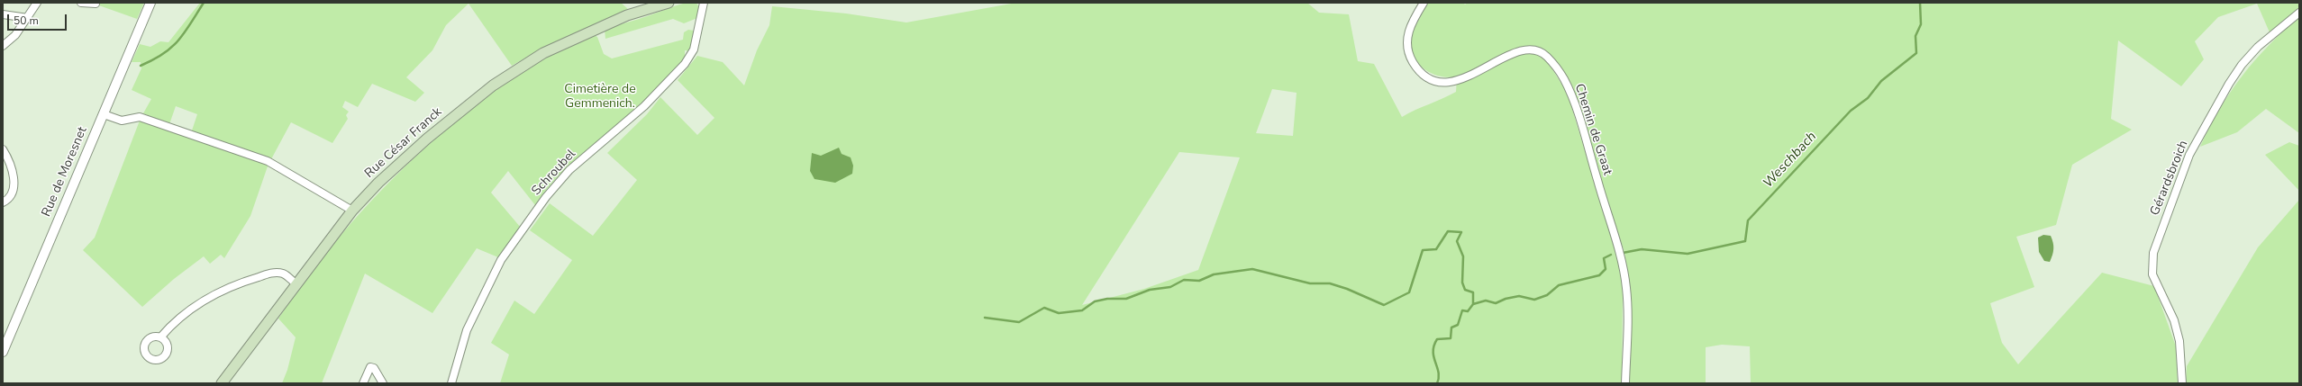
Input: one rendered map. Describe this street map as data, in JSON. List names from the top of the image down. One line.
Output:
{"streets":{"main road":["Rue César Franck"],"street":["Chemin de Graat","Rue de Moresnet","Schroubel","Gérardsbroich"]},"water":["Weschbach"],"parks":["Cimetière de Gemmenich."],"scale_bar":"50 m"}
